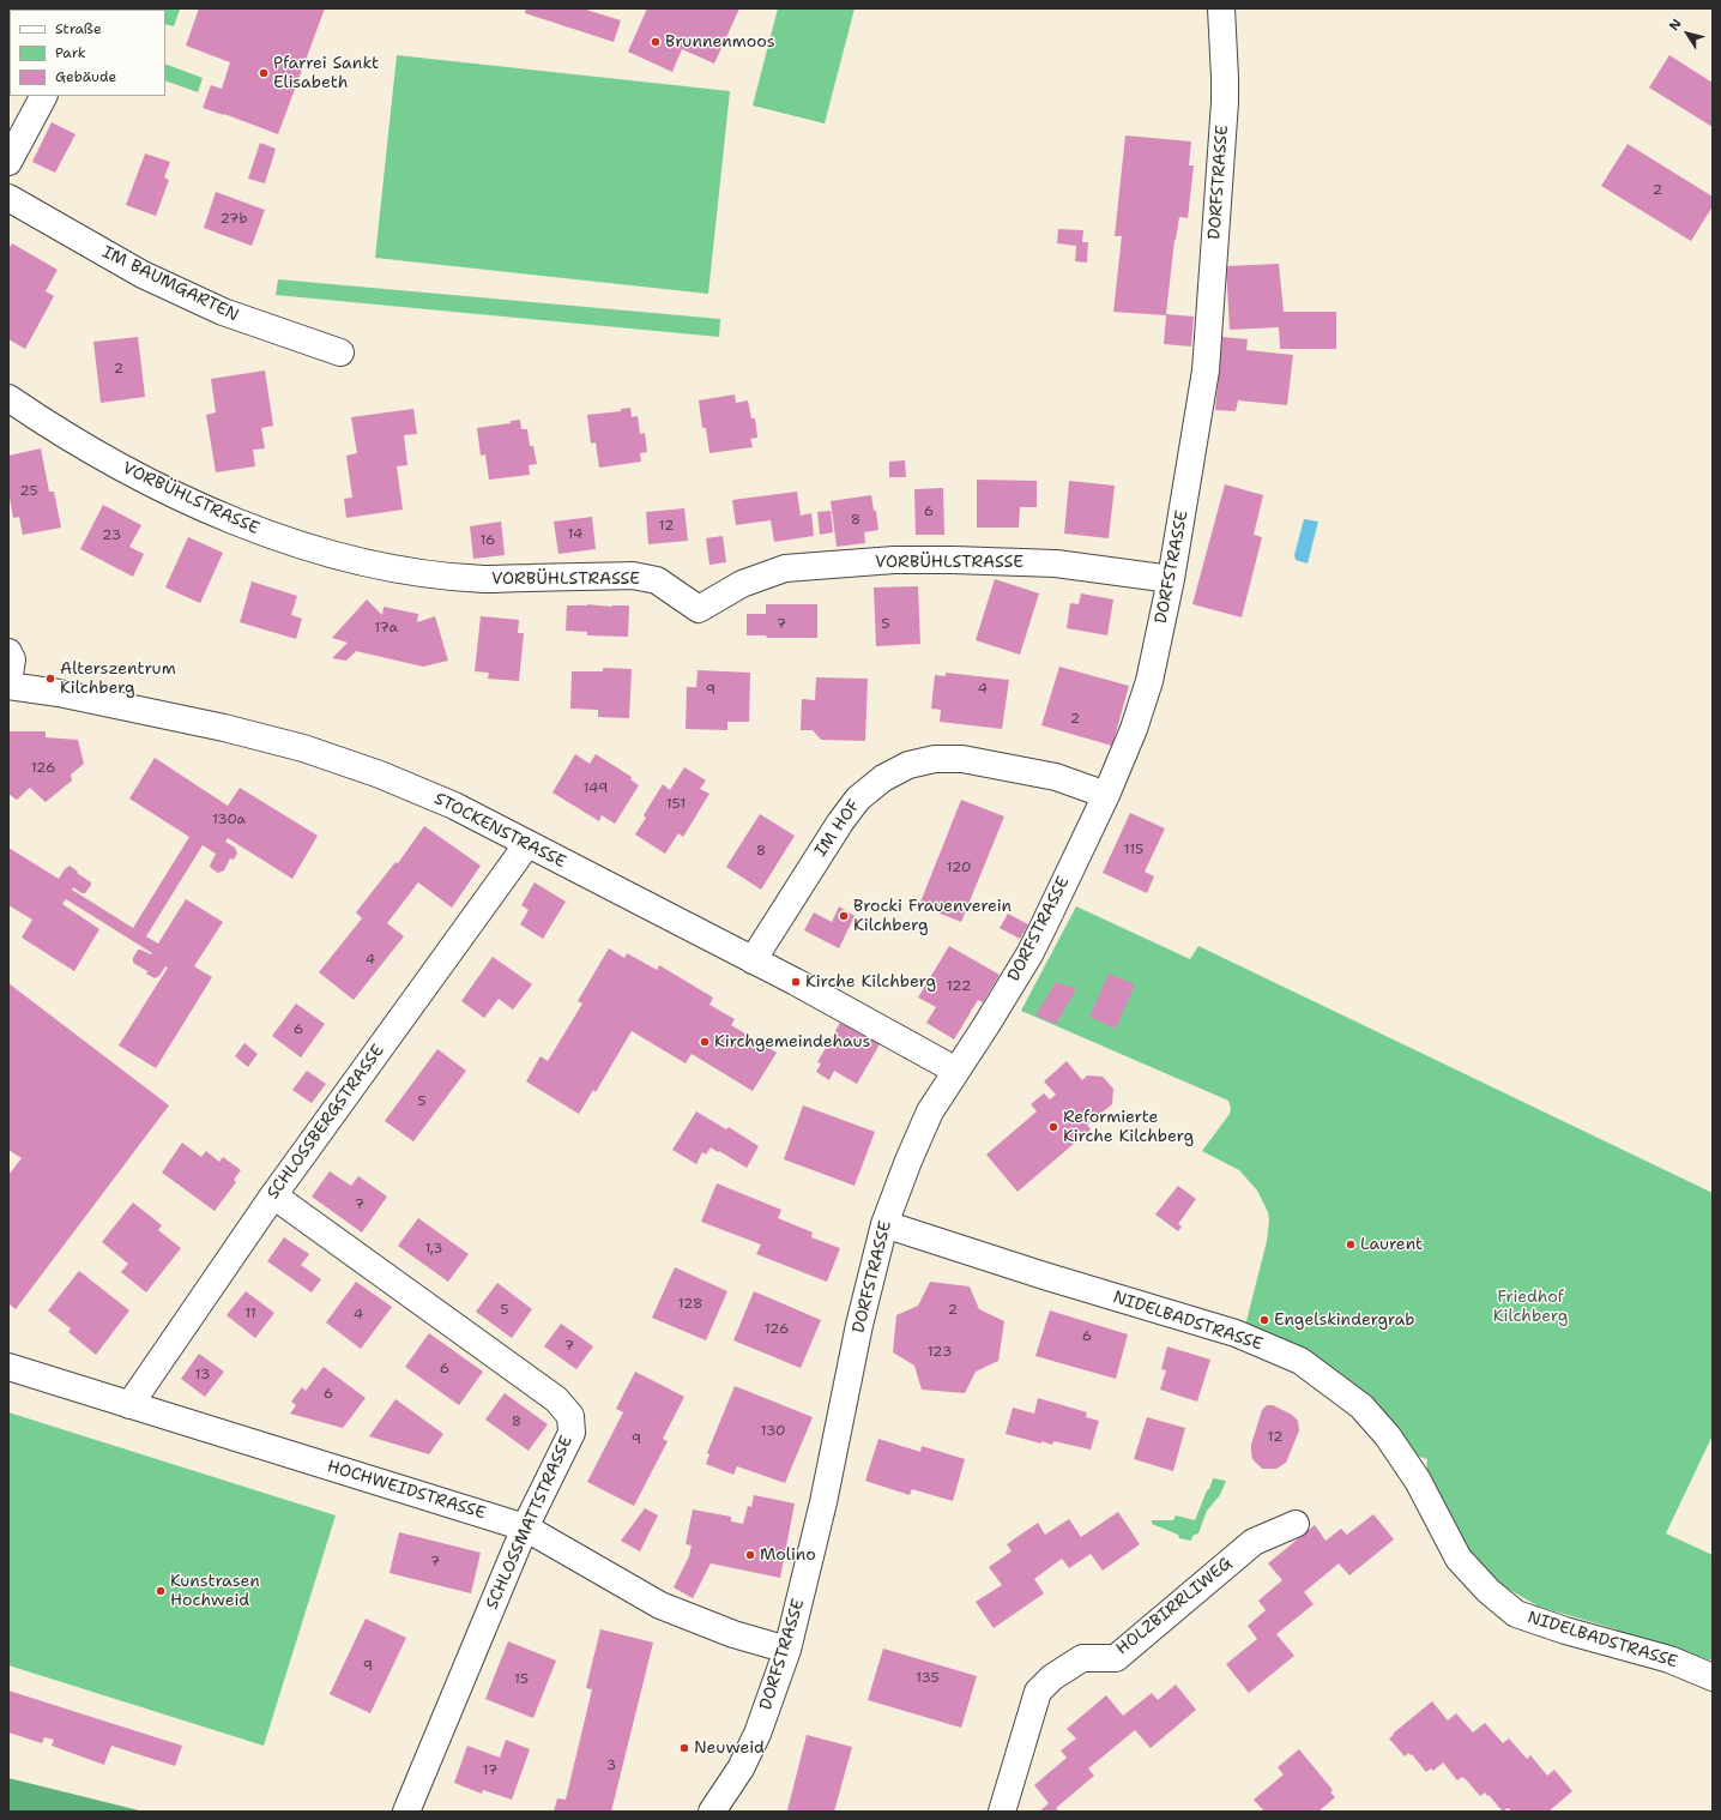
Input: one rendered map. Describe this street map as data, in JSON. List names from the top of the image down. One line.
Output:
{"streets":{"street":["DORFSTRASSE","IM BAUMGARTEN","VORBÜHLSTRASSE","IM HOF","STOCKENSTRASSE","SCHLOSSBERGSTRASSE","NIDELBADSTRASSE","HOCHWEIDSTRASSE","SCHLOSSMATTSTRASSE","HOLZBIRRLIWEG"]},"crossings":[["DORFSTRASSE","VORBÜHLSTRASSE"],["DORFSTRASSE","IM HOF"],["DORFSTRASSE","STOCKENSTRASSE"],["DORFSTRASSE","NIDELBADSTRASSE"],["DORFSTRASSE","HOCHWEIDSTRASSE"],["IM HOF","STOCKENSTRASSE"],["STOCKENSTRASSE","SCHLOSSBERGSTRASSE"],["SCHLOSSBERGSTRASSE","HOCHWEIDSTRASSE"],["SCHLOSSBERGSTRASSE","SCHLOSSMATTSTRASSE"],["HOCHWEIDSTRASSE","SCHLOSSMATTSTRASSE"]],"parks":["Friedhof Kilchberg"],"places":["Brunnenmoos","Pfarrei Sankt Elisabeth","Alterszentrum Kilchberg","Brocki Frauenverein Kilchberg","Kirche Kilchberg","Kirchgemeindehaus","Reformierte Kirche Kilchberg","Laurent","Engelskindergrab","Molino","Kunstrasen Hochweid","Neuweid"],"house_numbers":["2","27b","2","25","6","8","12","14","23","16","7","5","17a","4","9","2","126","149","151","130a","115","8","120","4","122","6","5","7","1,3","128","5","2","11","4","126","6","7","123","6","13","6","8","130","12","9","7","9","135","15","3","17"],"legend":["Straße","Park","Gebäude"],"north":"top left"}
